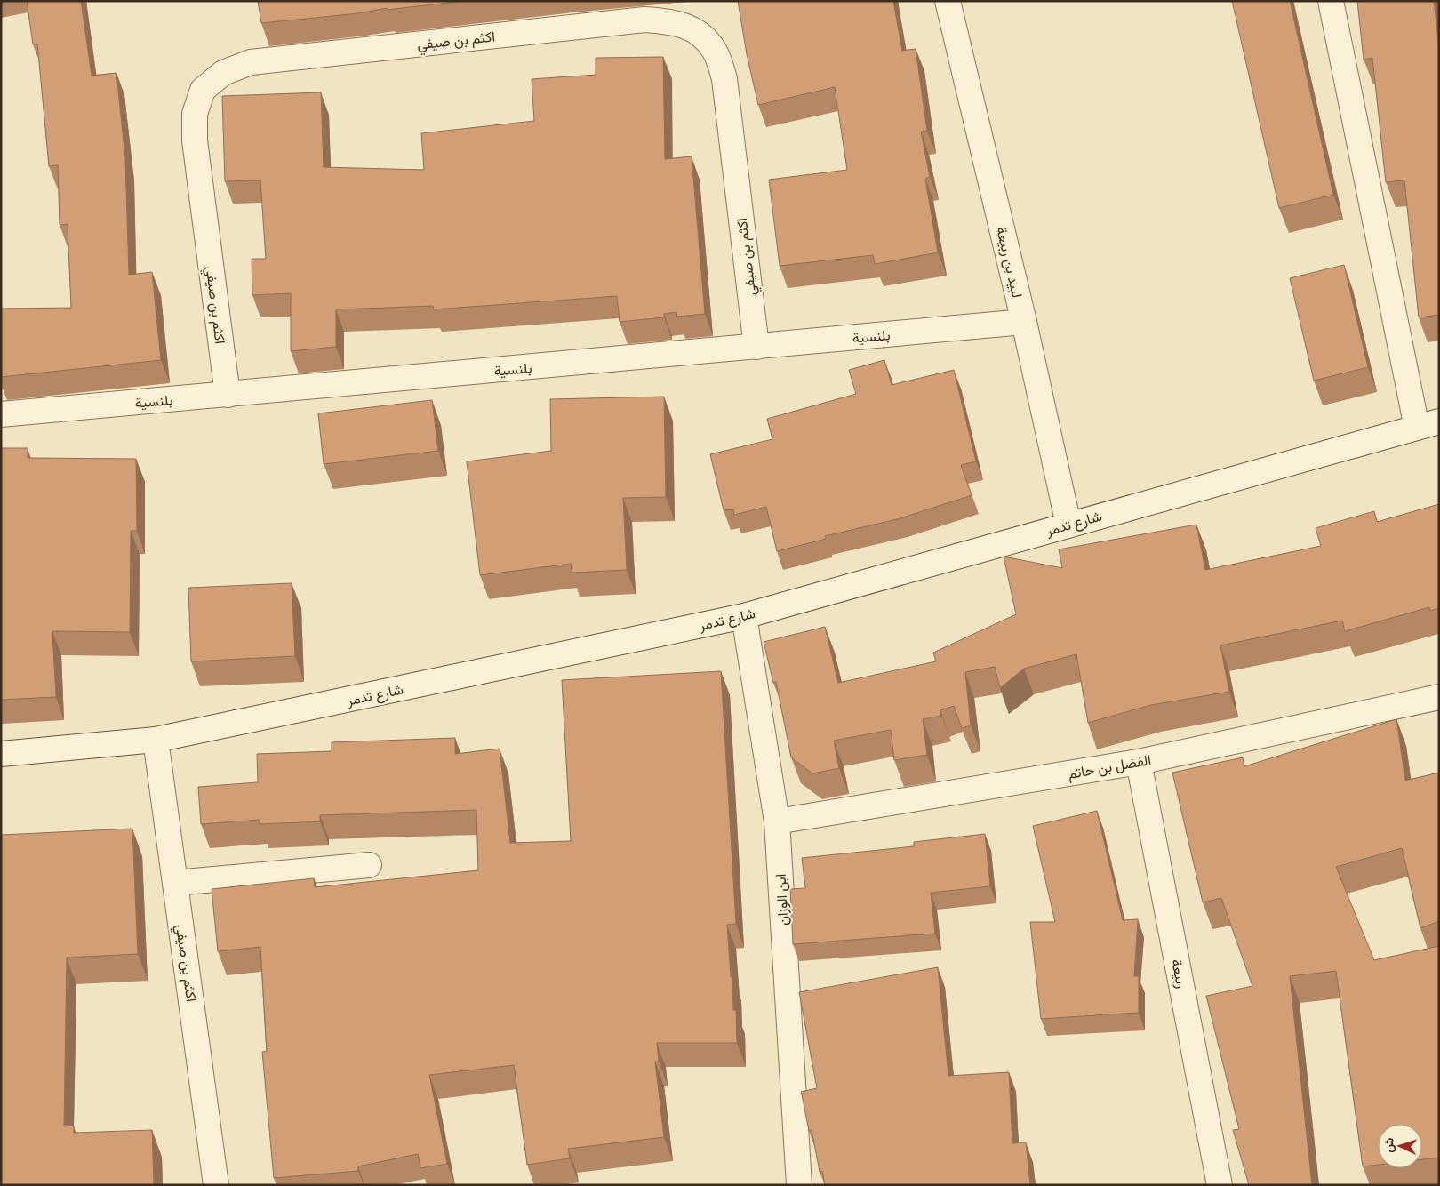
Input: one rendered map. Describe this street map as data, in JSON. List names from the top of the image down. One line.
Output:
{"streets":{"street":["اكثم بن صيفي","لبيد بن ربيعة","بلنسية","شارع تدمر","الفضل بن حاتم","ابن الوزان","ربيعة"]},"crossings":[["اكثم بن صيفي","بلنسية"],["اكثم بن صيفي","شارع تدمر"],["لبيد بن ربيعة","بلنسية"],["لبيد بن ربيعة","شارع تدمر"],["شارع تدمر","ابن الوزان"],["الفضل بن حاتم","ابن الوزان"],["الفضل بن حاتم","ربيعة"]],"north":"left"}
